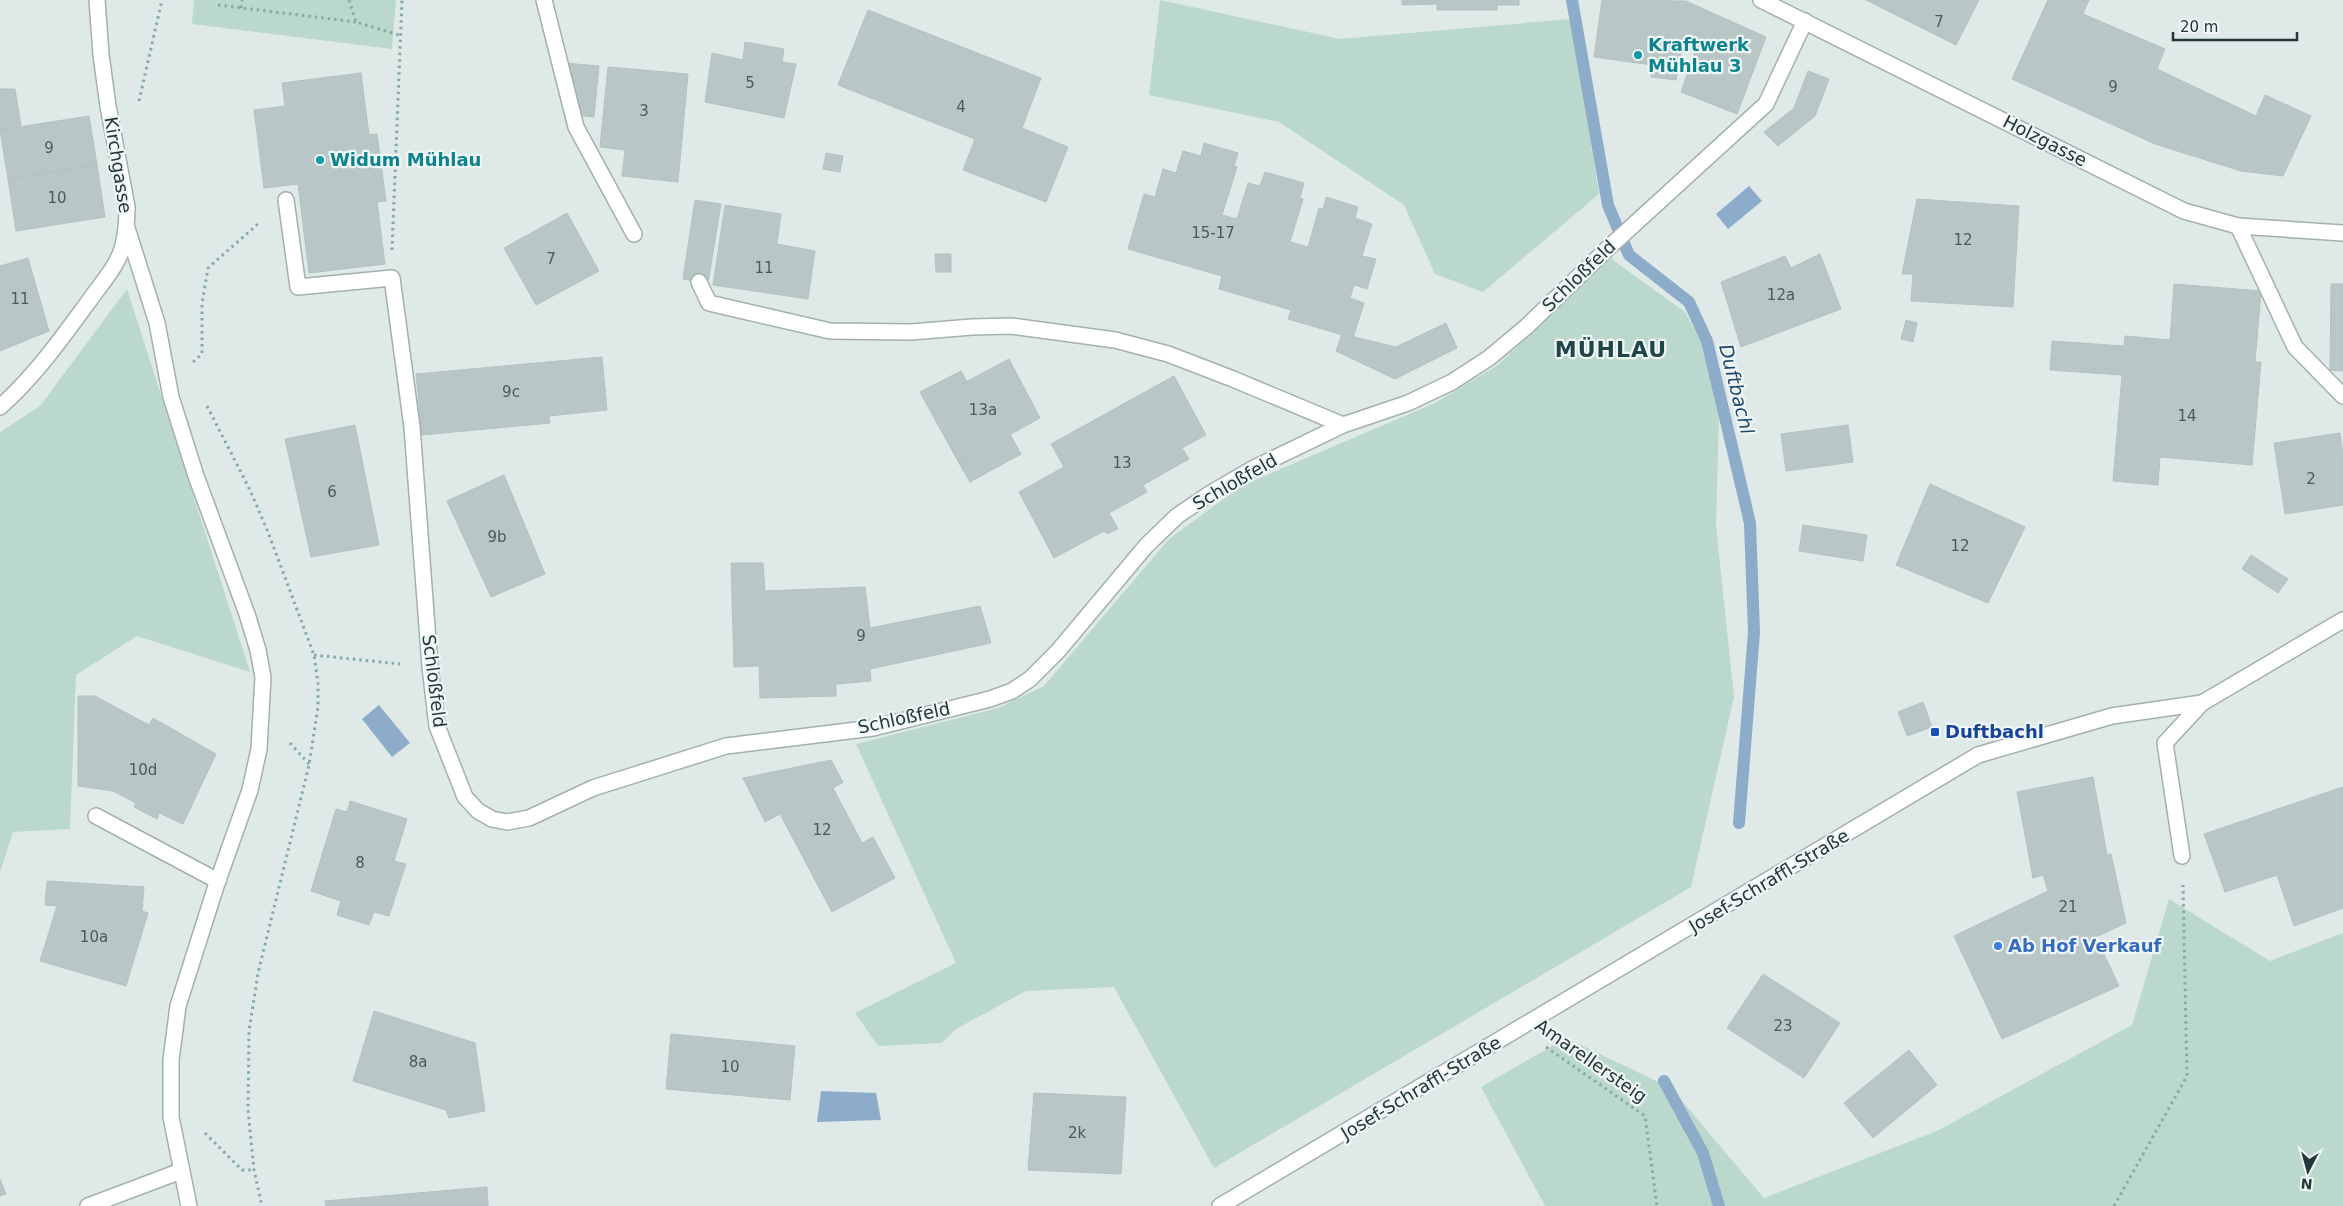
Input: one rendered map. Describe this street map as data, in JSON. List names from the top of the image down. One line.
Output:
{"streets":{"street":["Holzgasse","Kirchgasse","Schloßfeld","Josef-Schraffl-Straße"],"path":["Amarellersteig"]},"crossings":[["Holzgasse","Schloßfeld"],["Josef-Schraffl-Straße","Amarellersteig"]],"districts":["MÜHLAU"],"water":["Duftbachl"],"places":{"other":["Kraftwerk Mühlau 3","Widum Mühlau","Ab Hof Verkauf"],"transit":["Duftbachl"]},"house_numbers":["7","5","9","4","3","9","10","15-17","12","7","11","12a","11","9c","13a","14","13","2","6","9b","12","9","10d","12","8","21","10a","23","8a","10","2k"],"scale_bar":"20 m","north":"bottom"}
